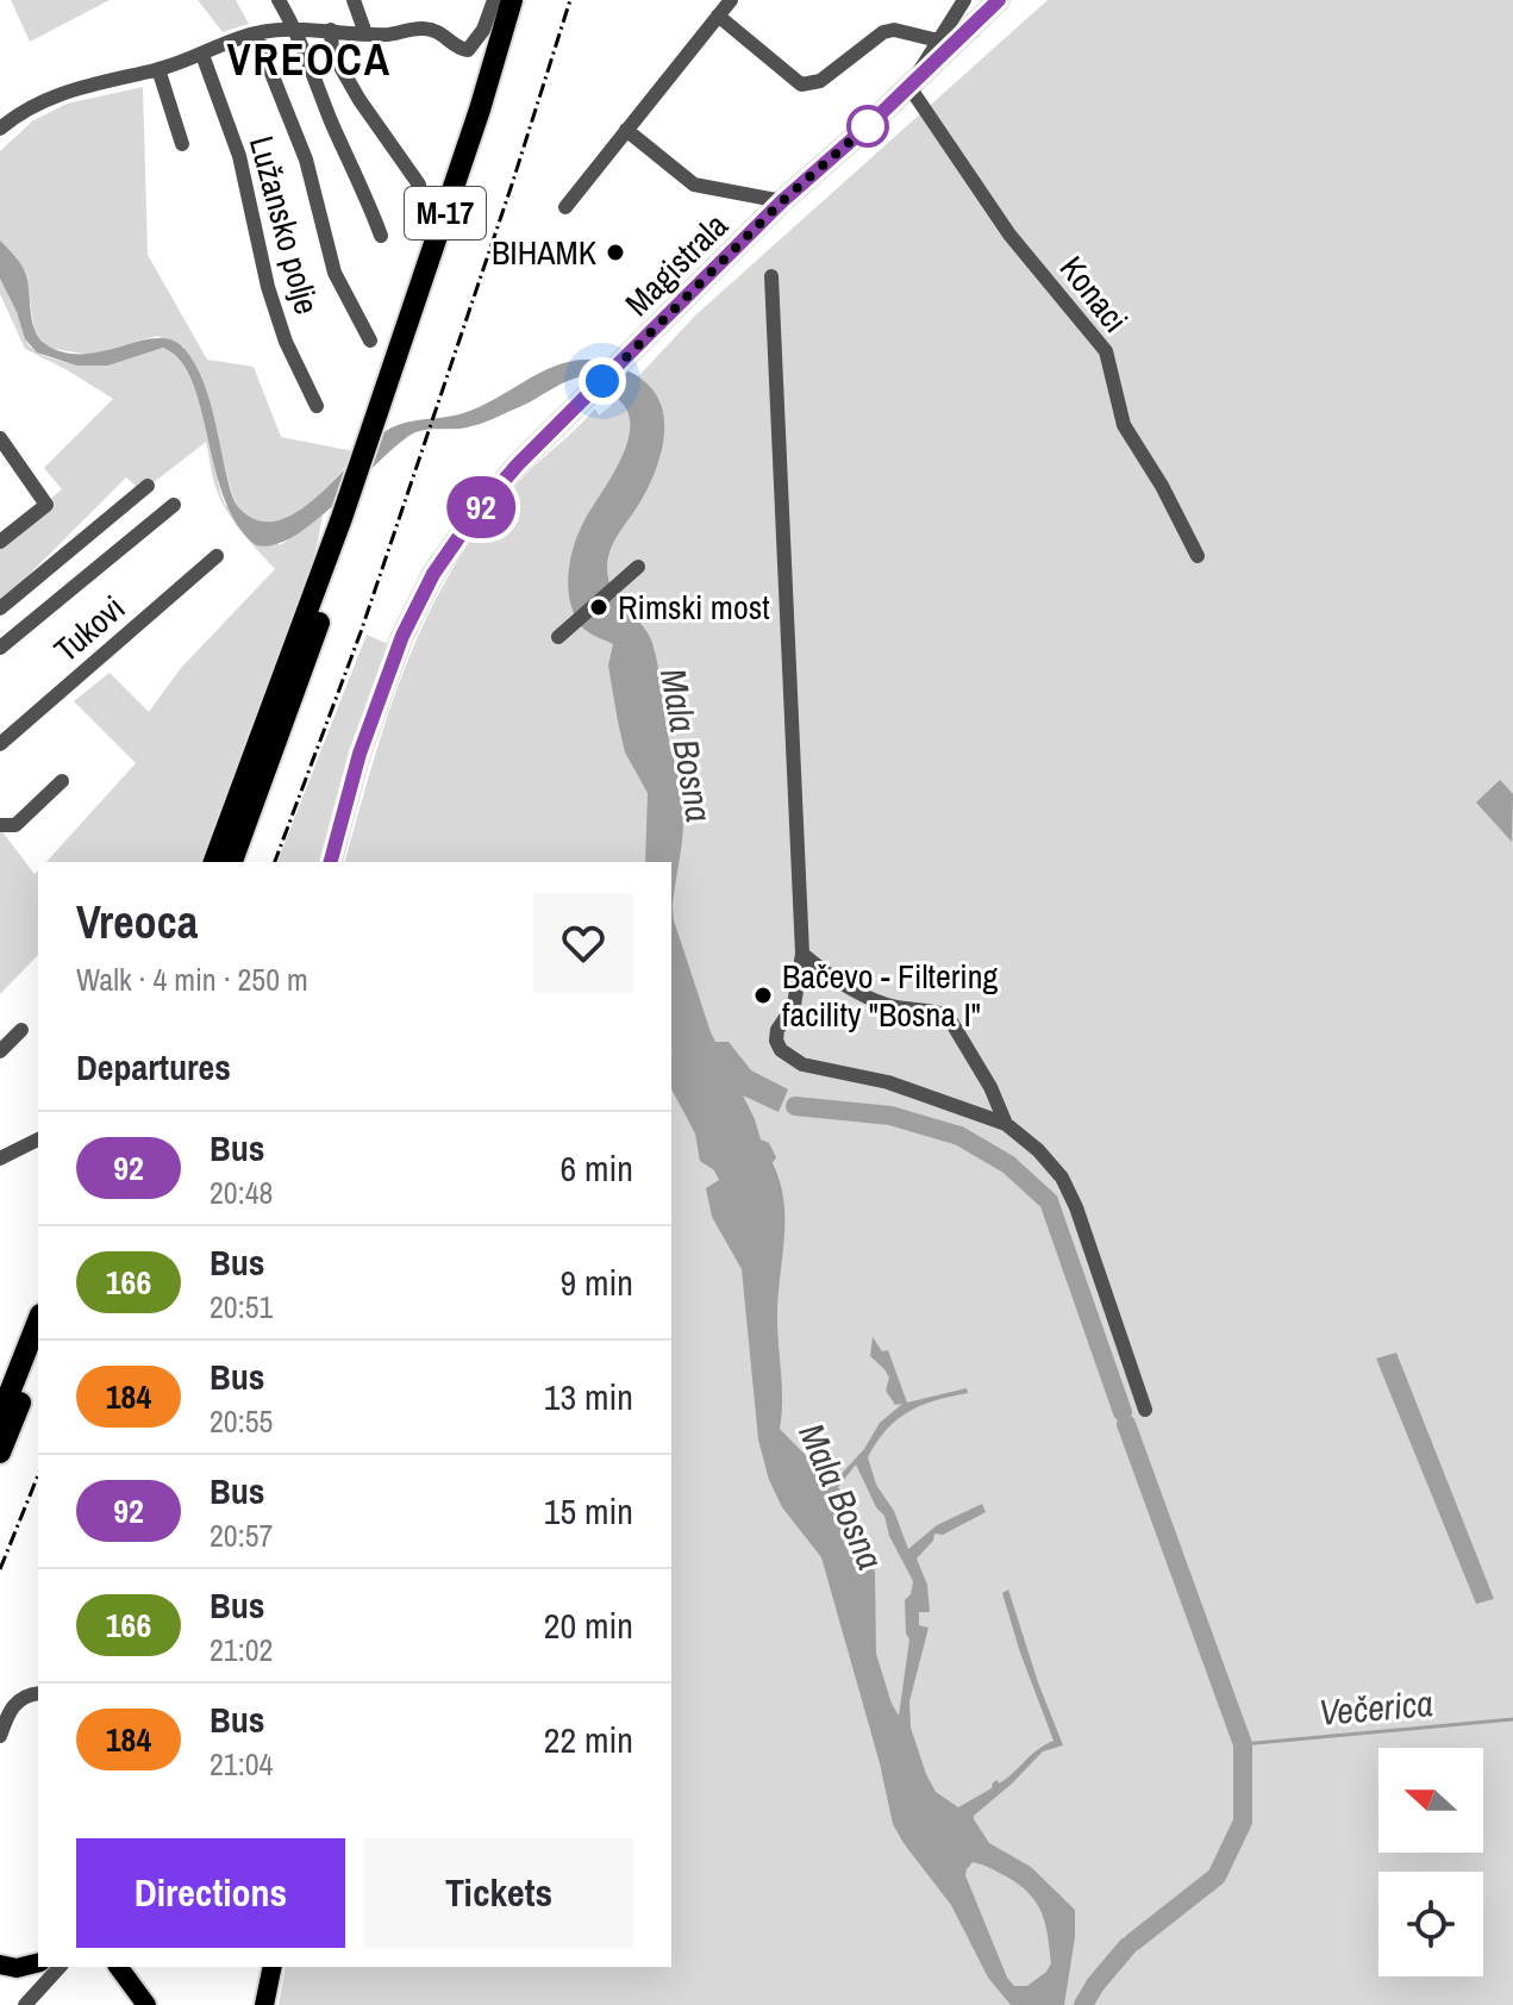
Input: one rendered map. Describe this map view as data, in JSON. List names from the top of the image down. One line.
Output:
{"streets":{"highway":["M-17"],"main road":["Magistrala"],"street":["Lužansko polje","Konaci","Tukovi"]},"crossings":[["Magistrala","Konaci"]],"districts":["VREOCA"],"water":["Mala Bosna","Večerica"],"places":["BIHAMK","Rimski most","Bačevo - Filtering facility \"Bosna I\""],"lines":["bus line 92"],"north":"left","page":{"on_map":"92","heading":[["Vreoca","Walk · 4 min · 250 m"],"Departures"],"list":[{"mark":"92","name":"Bus","note":"20:48","value":"6 min"},{"mark":"166","name":"Bus","note":"20:51","value":"9 min"},{"mark":"184","name":"Bus","note":"20:55","value":"13 min"},{"mark":"92","name":"Bus","note":"20:57","value":"15 min"},{"mark":"166","name":"Bus","note":"21:02","value":"20 min"},{"mark":"184","name":"Bus","note":"21:04","value":"22 min"}],"buttons":["Directions","Tickets"]}}
